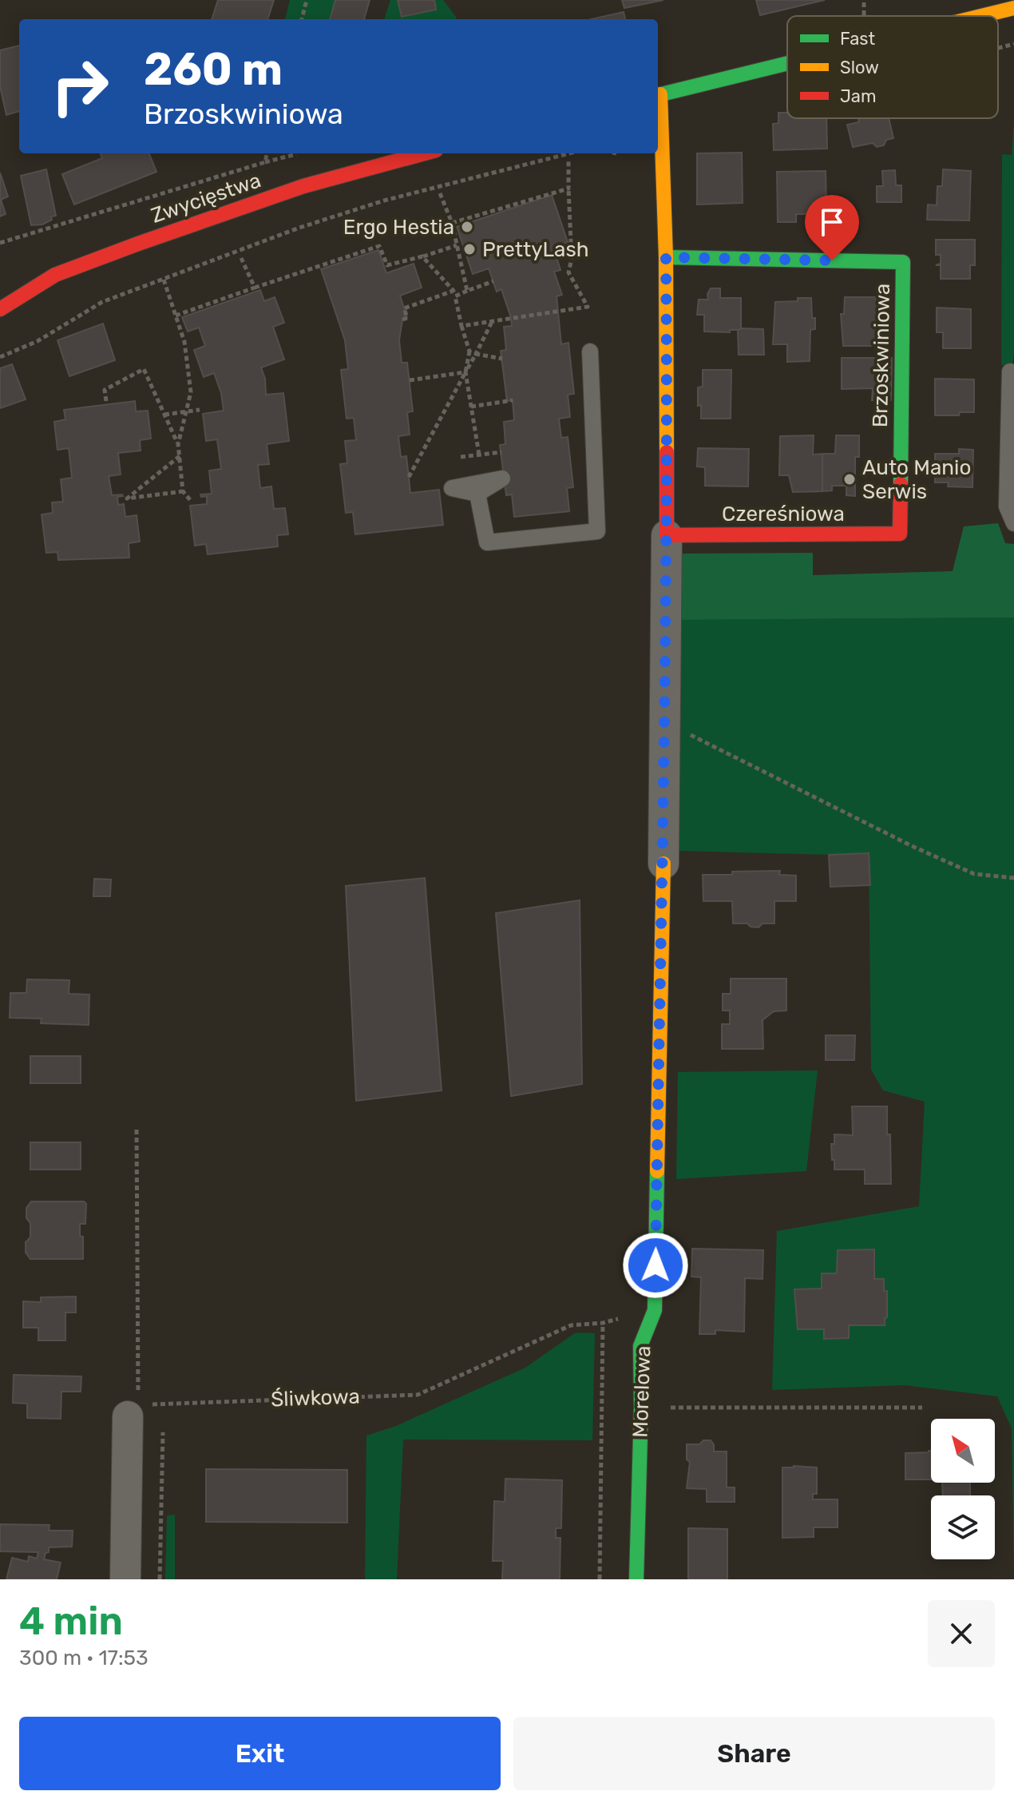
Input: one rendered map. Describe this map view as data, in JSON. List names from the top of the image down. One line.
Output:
{"streets":{"street":["Zwycięstwa","Brzoskwiniowa","Czereśniowa","Morelowa"],"path":["Śliwkowa"]},"crossings":[["Brzoskwiniowa","Czereśniowa"],["Brzoskwiniowa","Morelowa"],["Czereśniowa","Morelowa"],["Morelowa","Śliwkowa"]],"places":["Ergo Hestia","PrettyLash","Auto Manio Serwis"],"legend":["Fast","Slow","Jam"],"north":"top left","page":{"turn":["260 m","Brzoskwiniowa"],"heading":["4 min","300 m · 17:53"],"buttons":["Exit","Share"]}}
